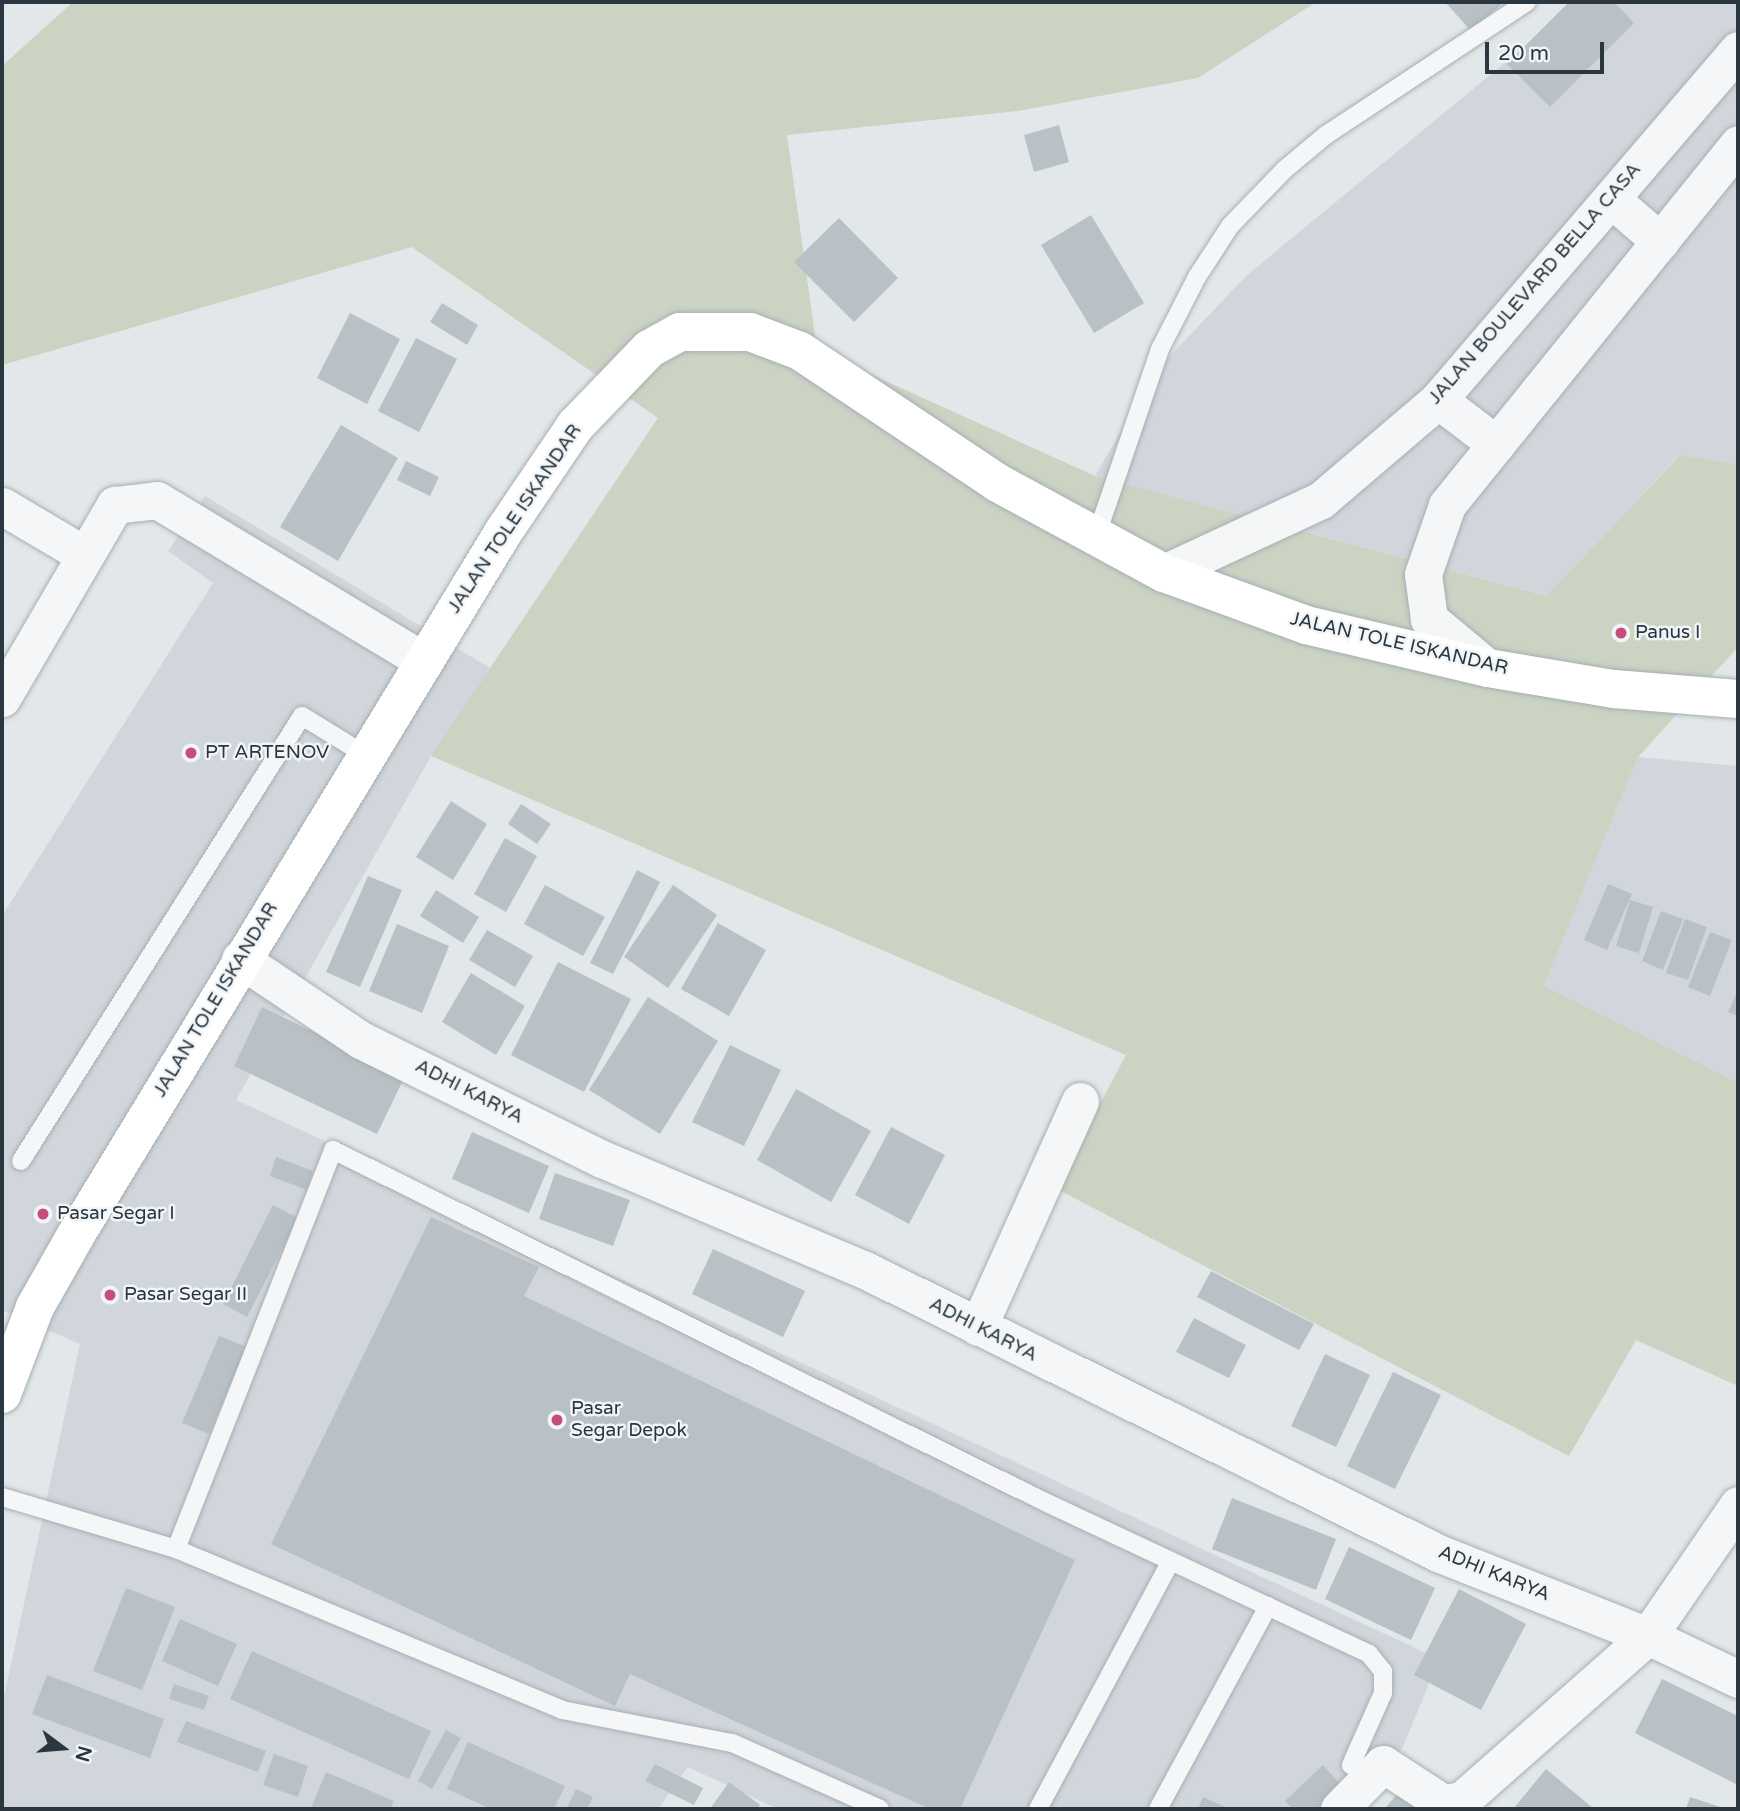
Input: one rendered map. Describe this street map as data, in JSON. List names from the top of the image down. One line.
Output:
{"streets":{"main road":["JALAN TOLE ISKANDAR"],"street":["JALAN BOULEVARD BELLA CASA","ADHI KARYA"]},"crossings":[["JALAN BOULEVARD BELLA CASA","JALAN TOLE ISKANDAR"],["JALAN TOLE ISKANDAR","ADHI KARYA"]],"places":["Panus I","PT ARTENOV","Pasar Segar I","Pasar Segar II","Pasar Segar Depok"],"scale_bar":"20 m","north":"right"}
